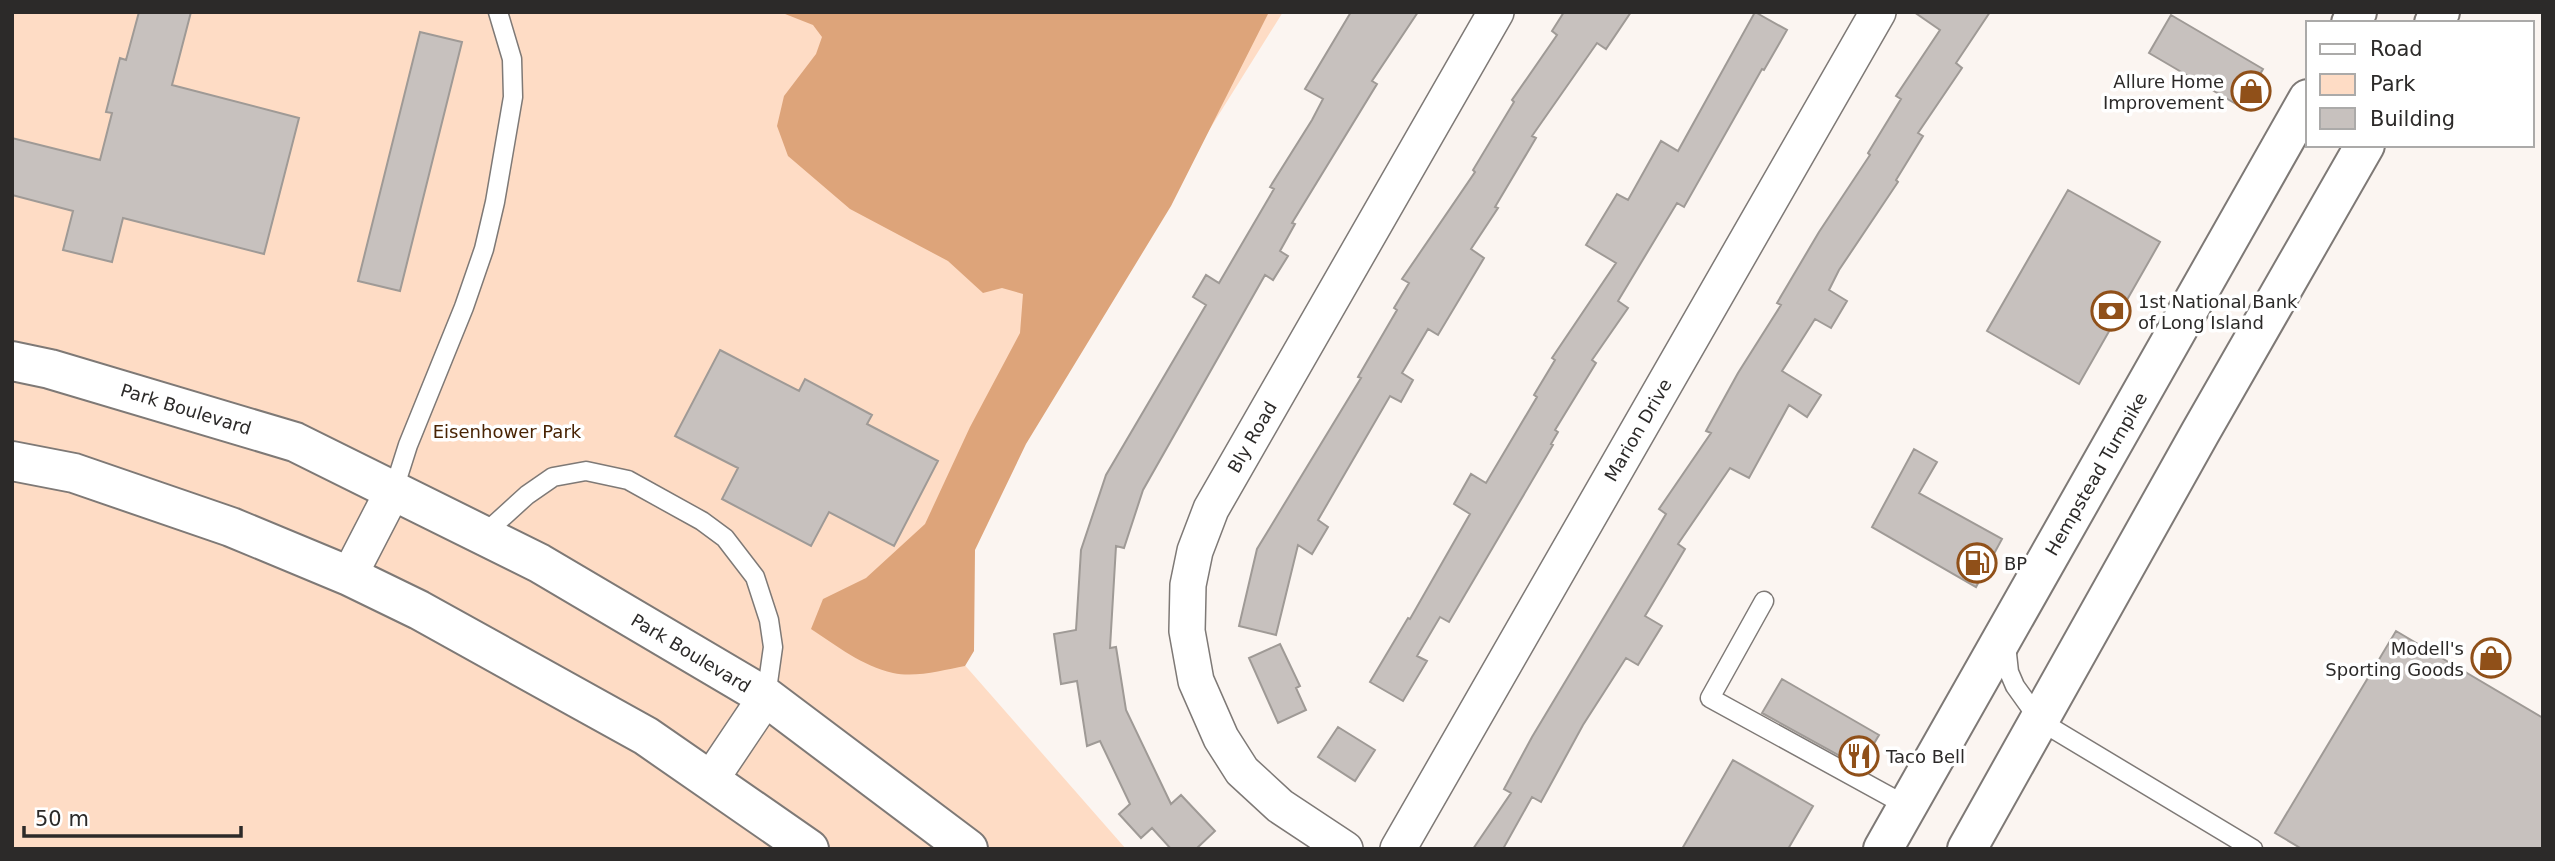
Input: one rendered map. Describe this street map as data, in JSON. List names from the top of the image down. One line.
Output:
{"streets":{"street":["Park Boulevard","Marion Drive","Bly Road","Hempstead Turnpike"]},"parks":["Eisenhower Park"],"places":{"shop":["Allure Home Improvement","Modell's Sporting Goods"],"bank":["1st National Bank of Long Island"],"fuel station":["BP"],"restaurant":["Taco Bell"]},"legend":["Road","Park","Building"],"scale_bar":"50 m"}
